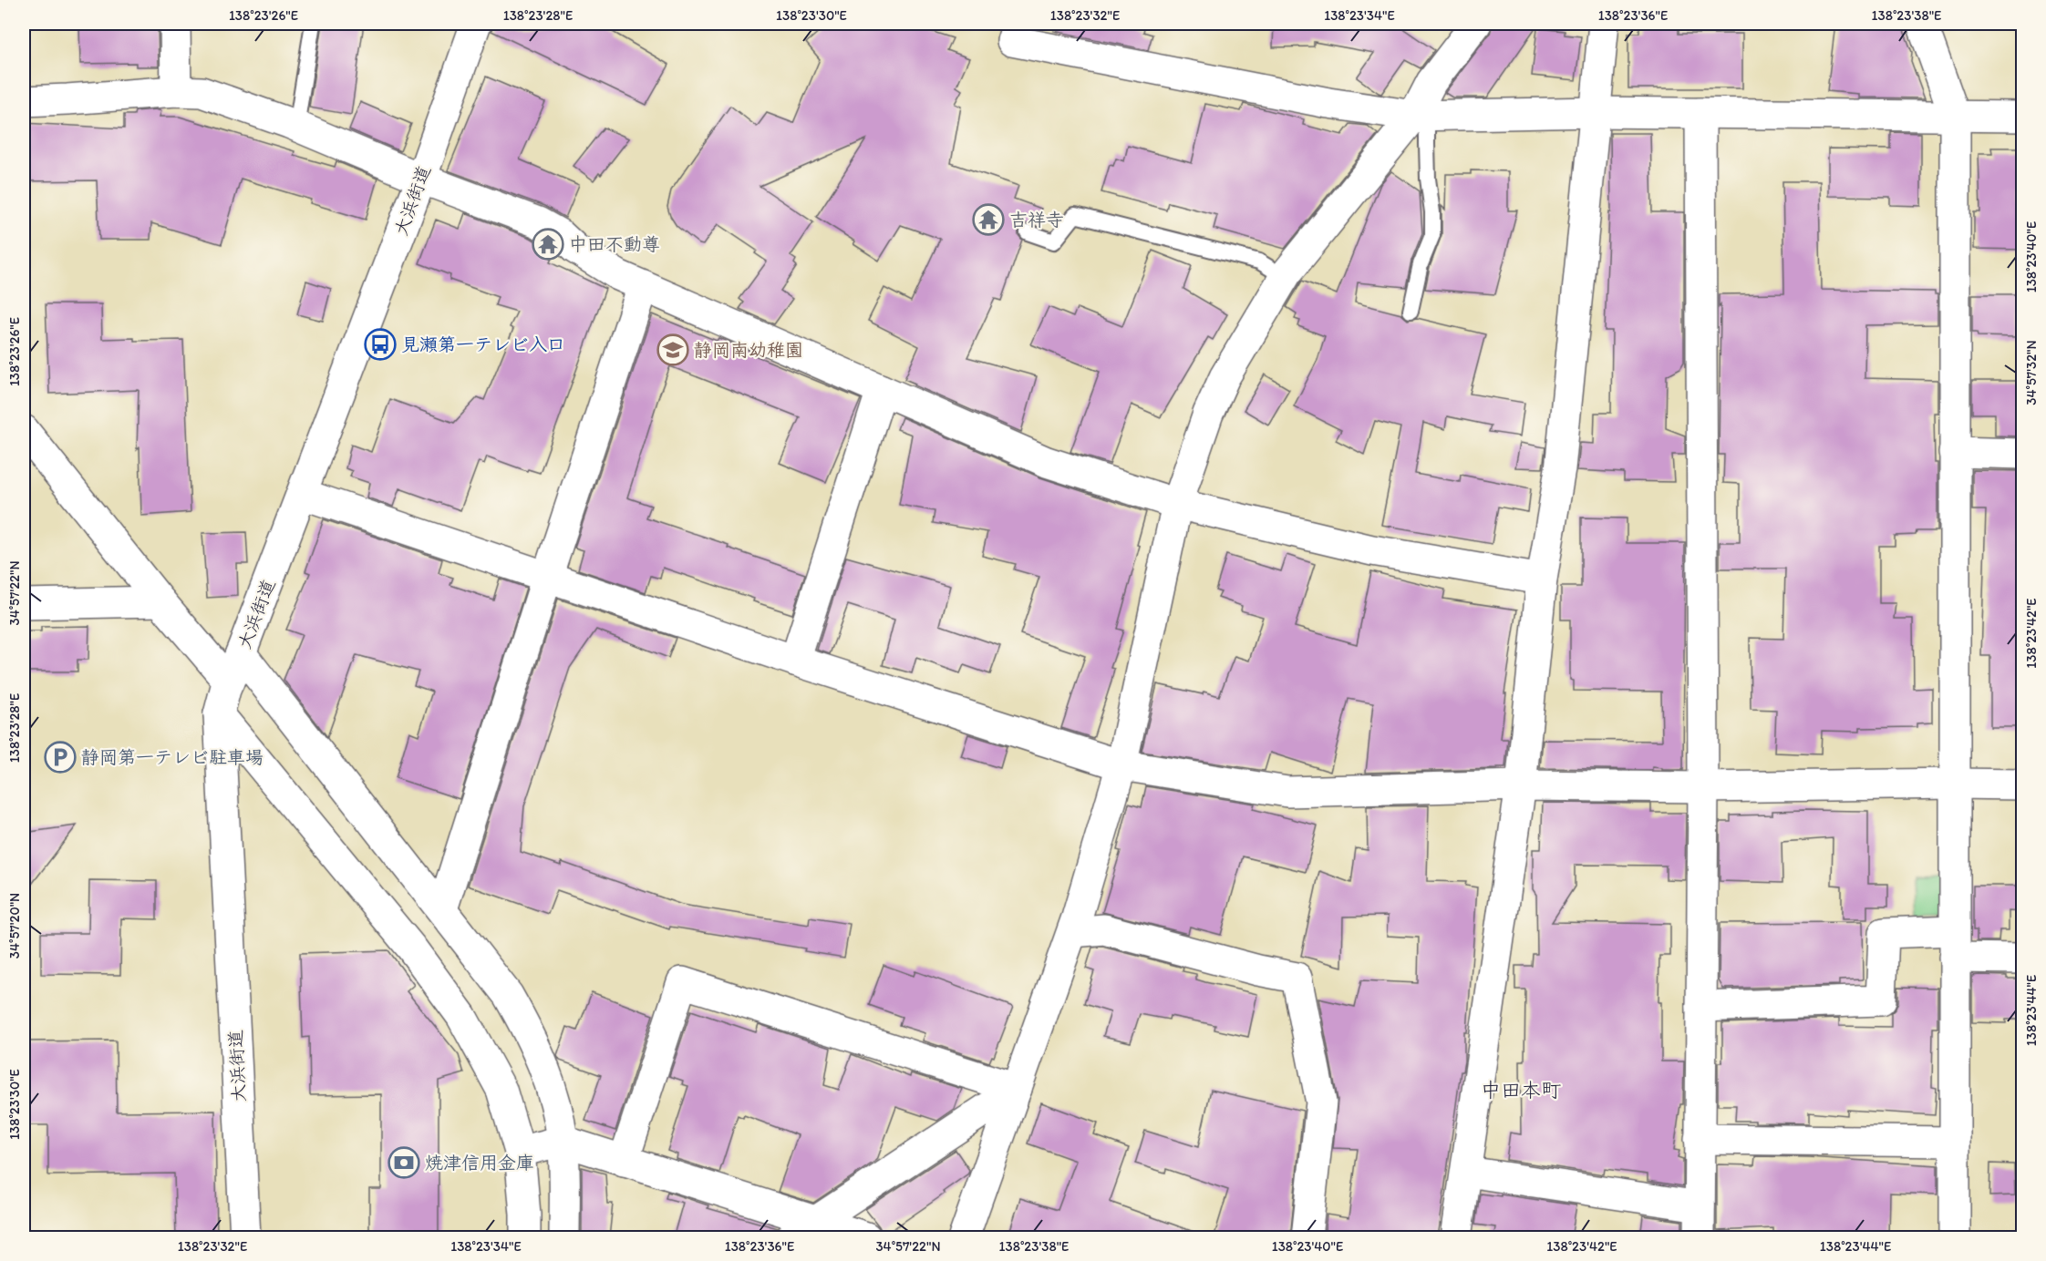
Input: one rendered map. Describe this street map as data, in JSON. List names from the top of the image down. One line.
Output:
{"streets":{"street":["大浜街道"]},"districts":["中田本町"],"places":{"temple":["吉祥寺","中田不動尊"],"bus stop":["見瀬第一テレビ入口"],"school or university":["静岡南幼稚園"],"parking":["静岡第一テレビ駐車場"],"bank":["焼津信用金庫"]},"coordinates":["138°23'26\"E","138°23'28\"E","138°23'30\"E","138°23'32\"E","138°23'34\"E","138°23'36\"E","138°23'38\"E","138°23'40\"E","34°57'32\"N","34°57'22\"N","138°23'42\"E","34°57'20\"N","138°23'44\"E"]}
